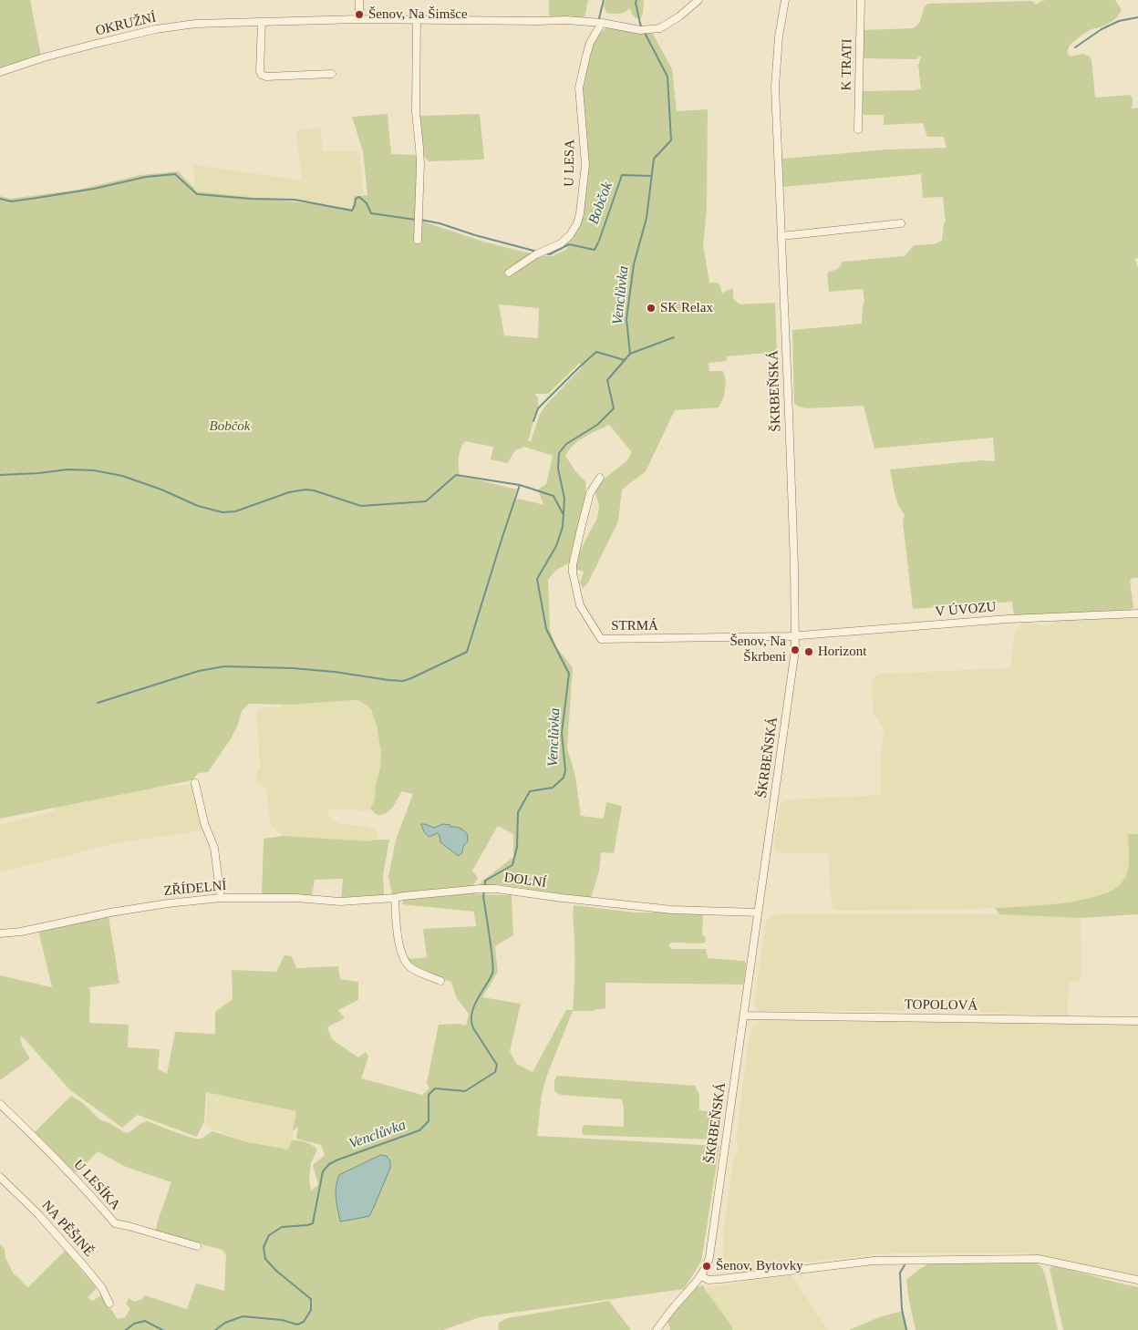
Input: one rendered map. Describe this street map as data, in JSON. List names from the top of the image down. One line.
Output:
{"streets":{"street":["OKRUŽNÍ","K TRATI","U LESA","ŠKRBEŇSKÁ","V ÚVOZU","STRMÁ","DOLNÍ","ZŘÍDELNÍ","TOPOLOVÁ","U LESÍKA","NA PĚŠINĚ"]},"crossings":[["OKRUŽNÍ","U LESA"],["ŠKRBEŇSKÁ","V ÚVOZU"],["ŠKRBEŇSKÁ","STRMÁ"],["ŠKRBEŇSKÁ","DOLNÍ"],["ŠKRBEŇSKÁ","TOPOLOVÁ"],["V ÚVOZU","STRMÁ"],["DOLNÍ","ZŘÍDELNÍ"]],"water":["Bobčok","Venclůvka"],"parks":["Bobčok"],"places":["Šenov, Na Šimšce","SK Relax","Šenov, Na Škrbeni","Horizont","Šenov, Bytovky"]}
